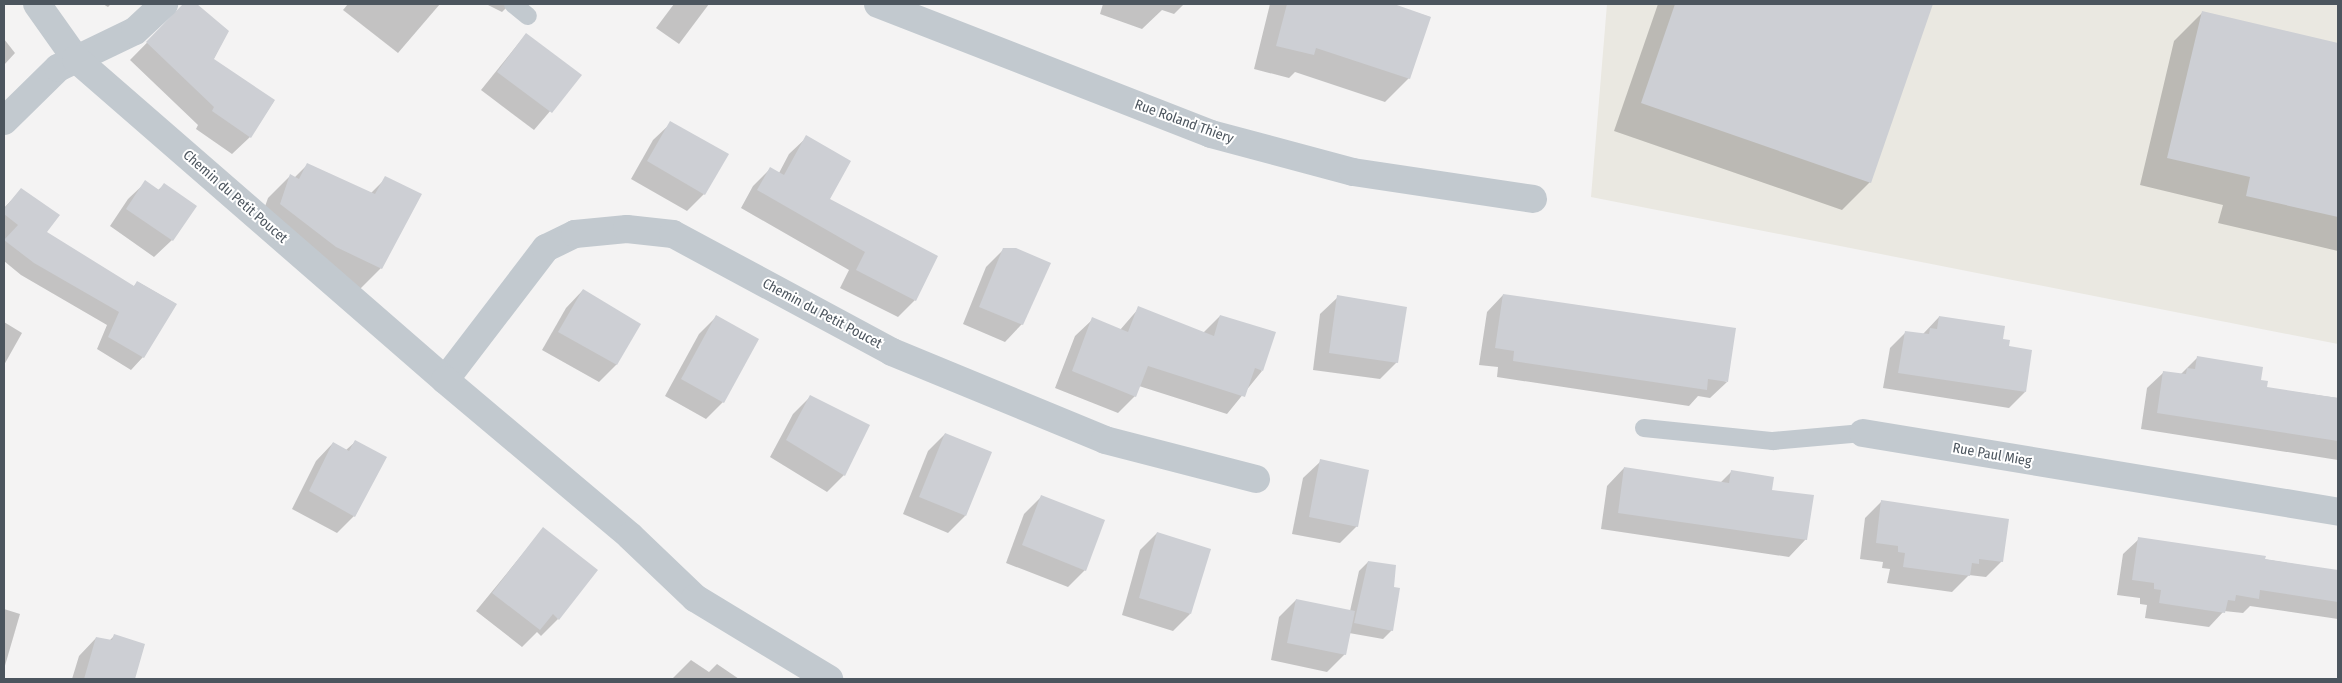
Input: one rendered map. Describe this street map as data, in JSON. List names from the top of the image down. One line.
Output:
{"streets":{"street":["Rue Roland Thiery","Chemin du Petit Poucet","Rue Paul Mieg"]}}
